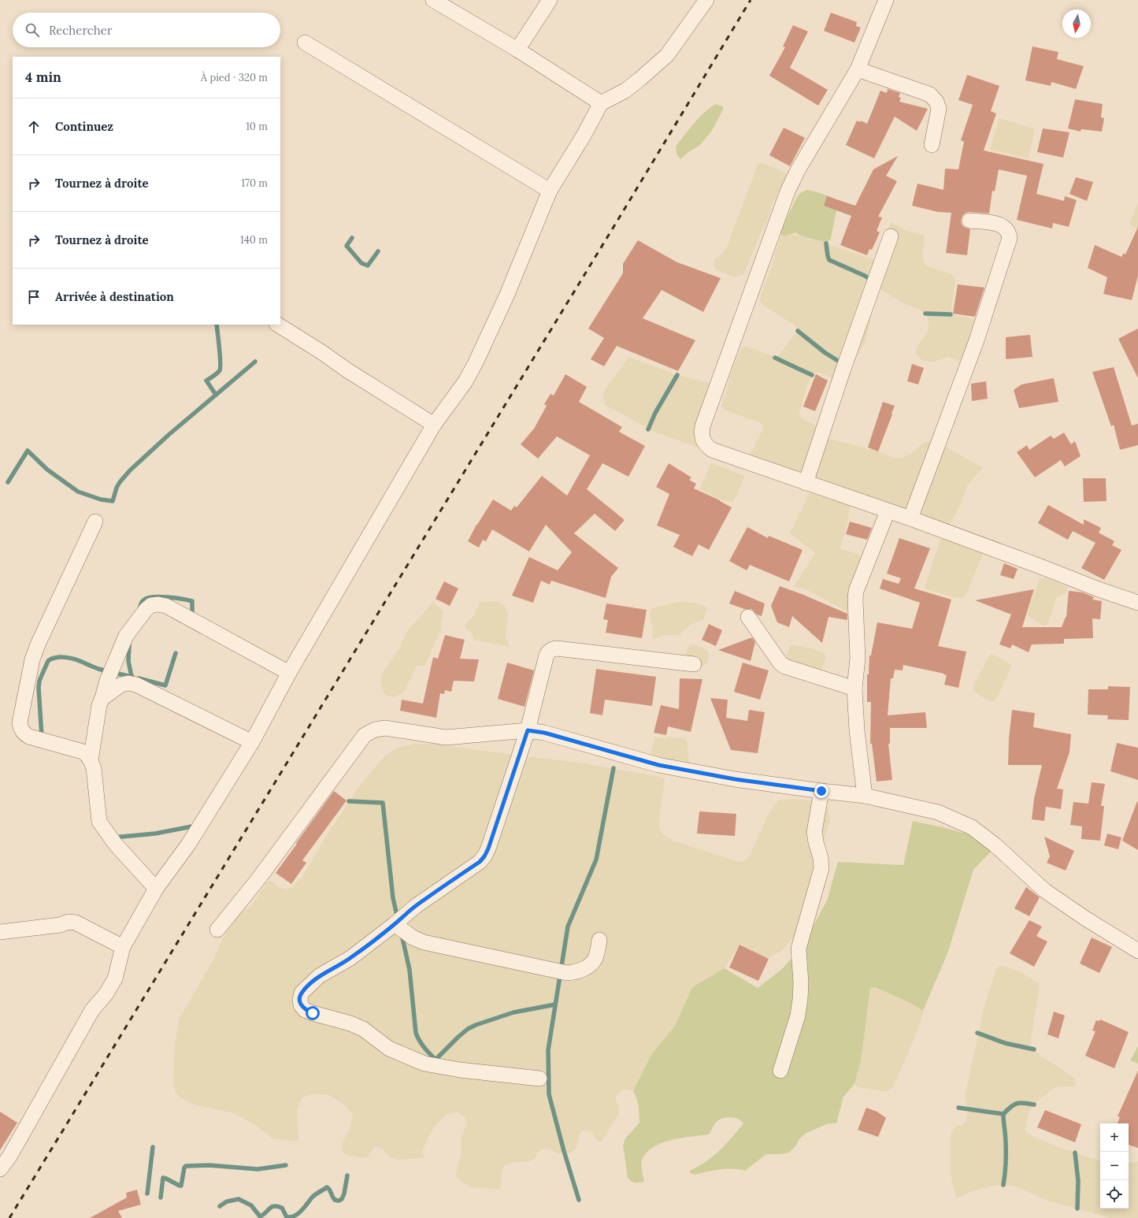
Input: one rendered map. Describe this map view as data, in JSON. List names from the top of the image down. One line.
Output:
{"north":"bottom","page":{"search":"Rechercher","heading":["4 min","À pied · 320 m"],"list":[["Continuez","10 m"],["Tournez à droite","170 m"],["Tournez à droite","140 m"],"Arrivée à destination"],"map_buttons":["+","−"]}}
